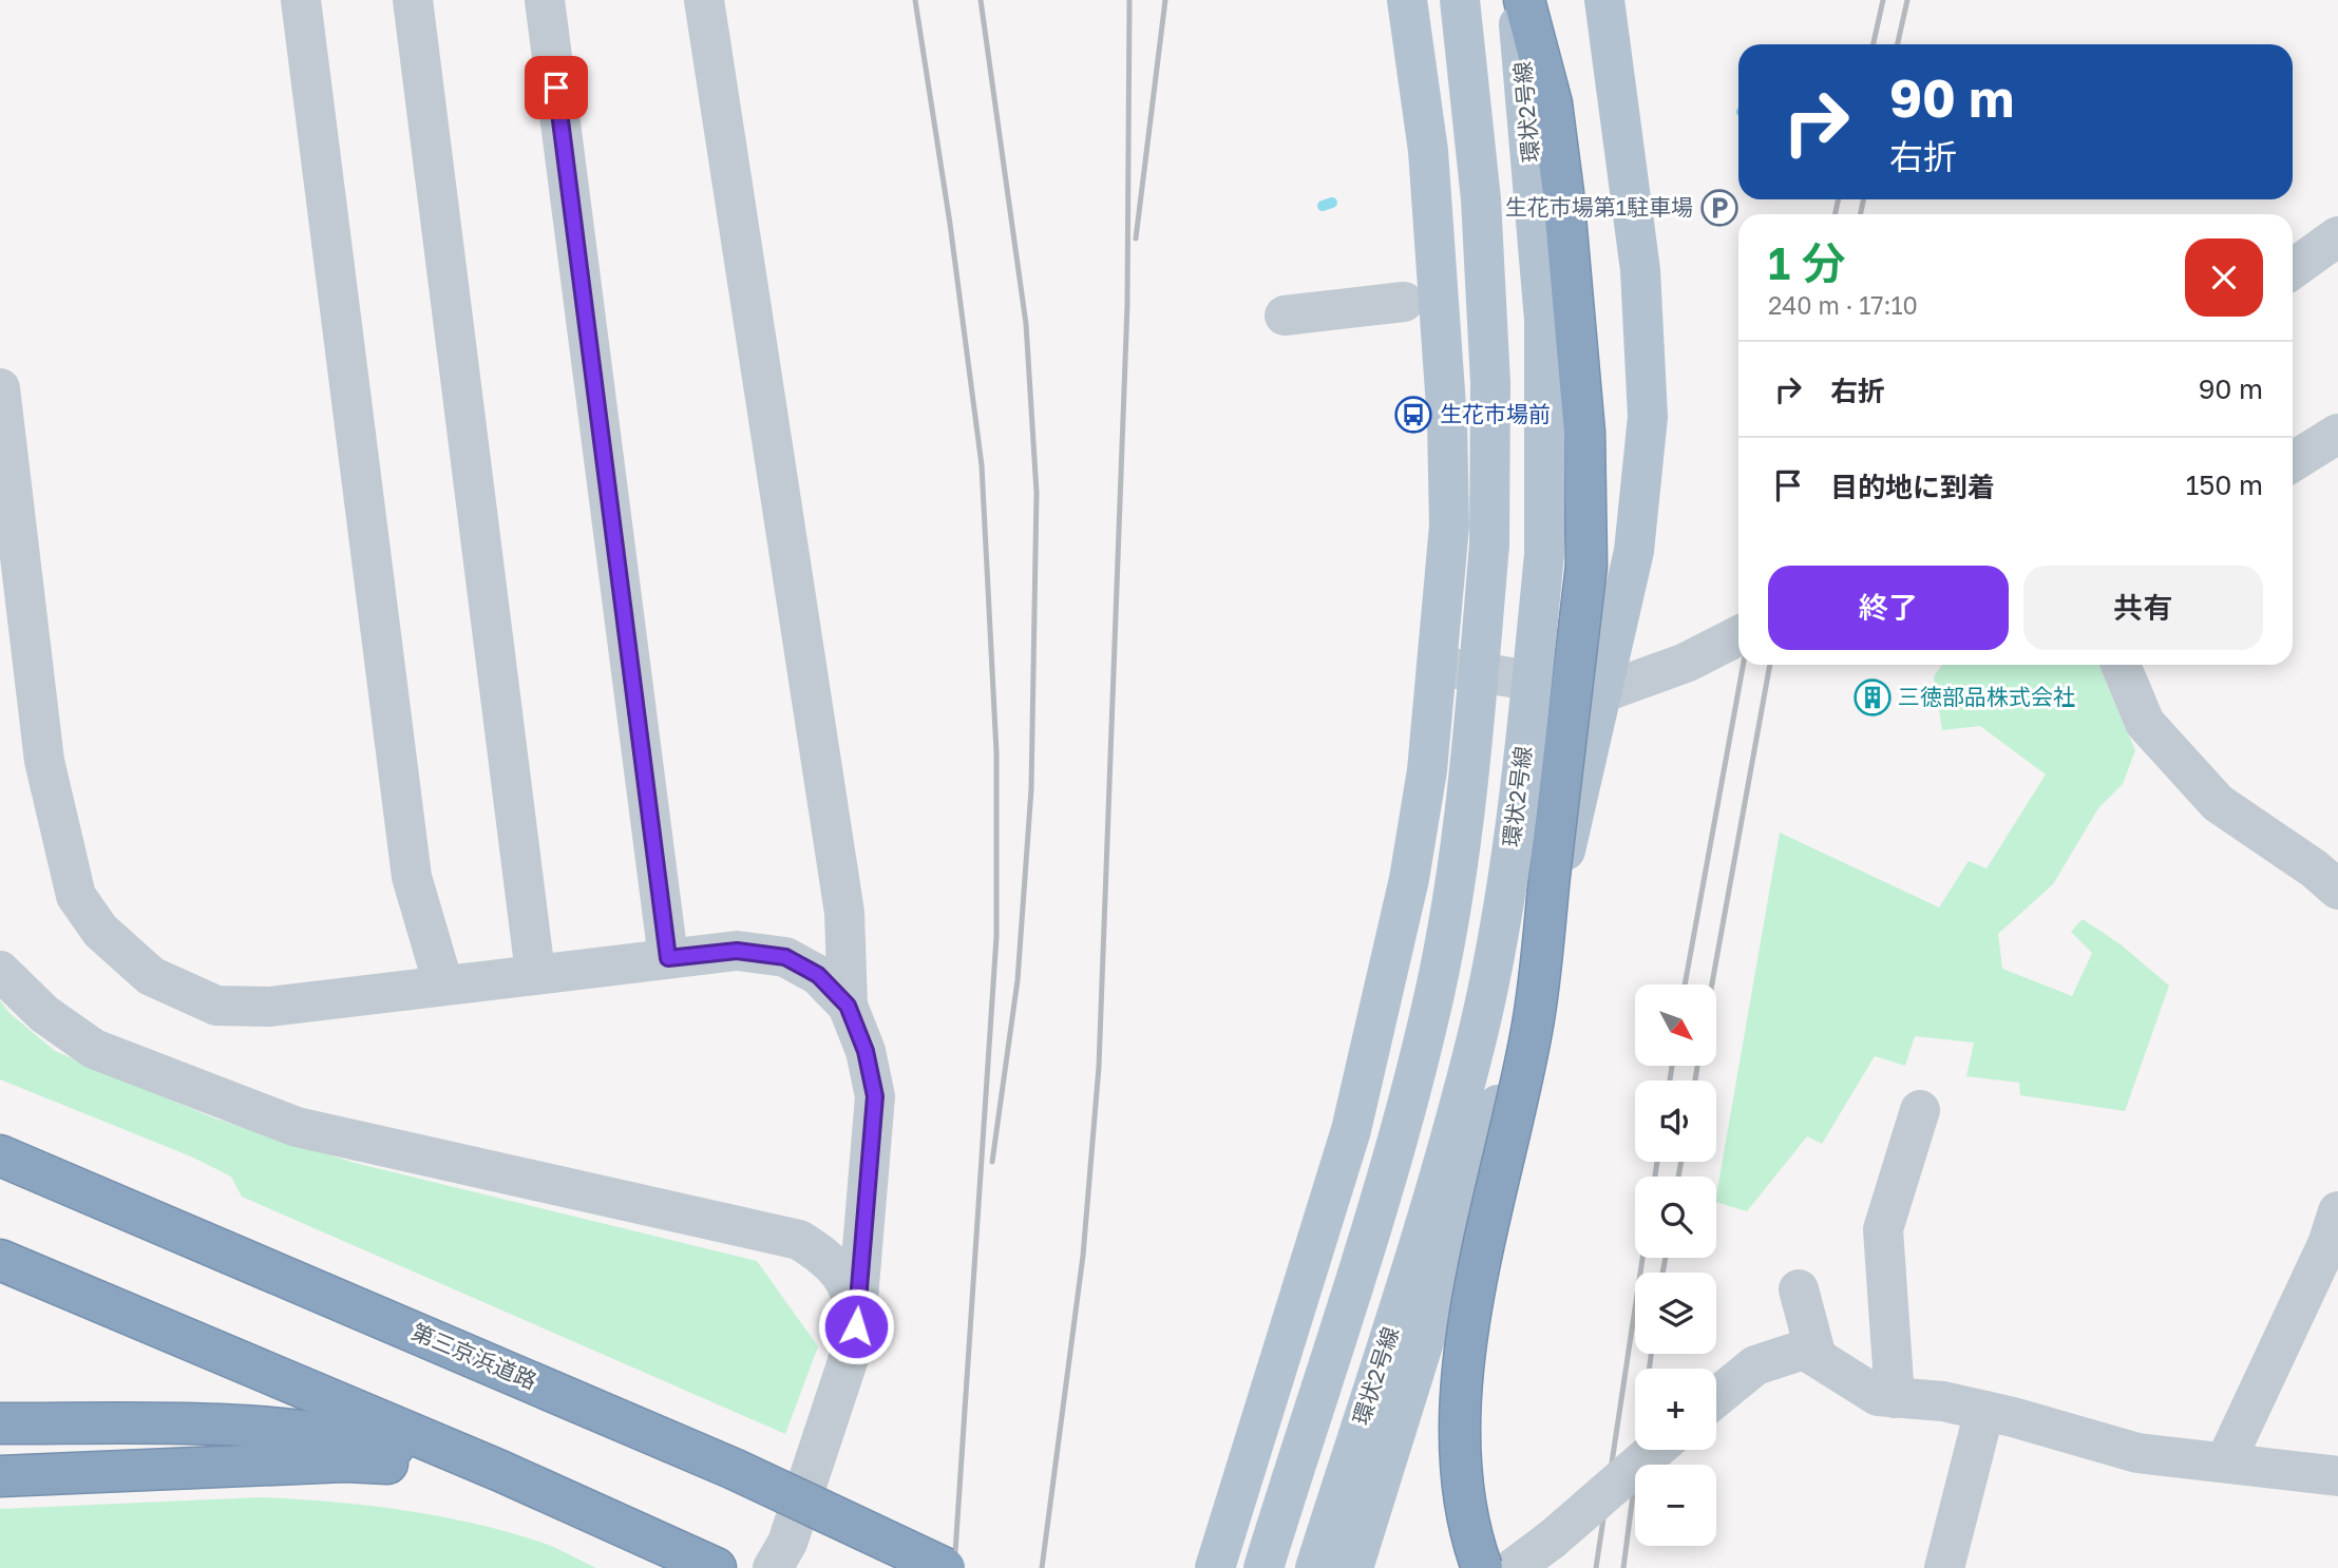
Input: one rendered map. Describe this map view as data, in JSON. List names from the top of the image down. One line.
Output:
{"streets":{"highway":["第三京浜道路"],"main road":["環状2号線"]},"places":{"parking":["生花市場第1駐車場"],"bus stop":["生花市場前"],"building":["三徳部品株式会社"]},"north":"bottom right","page":{"turn":["90 m","右折"],"heading":["1 分","240 m · 17:10"],"list":[{"name":"右折","value":"90 m"},{"name":"目的地に到着","value":"150 m"}],"buttons":["終了","共有"],"map_buttons":["+","−"]}}
